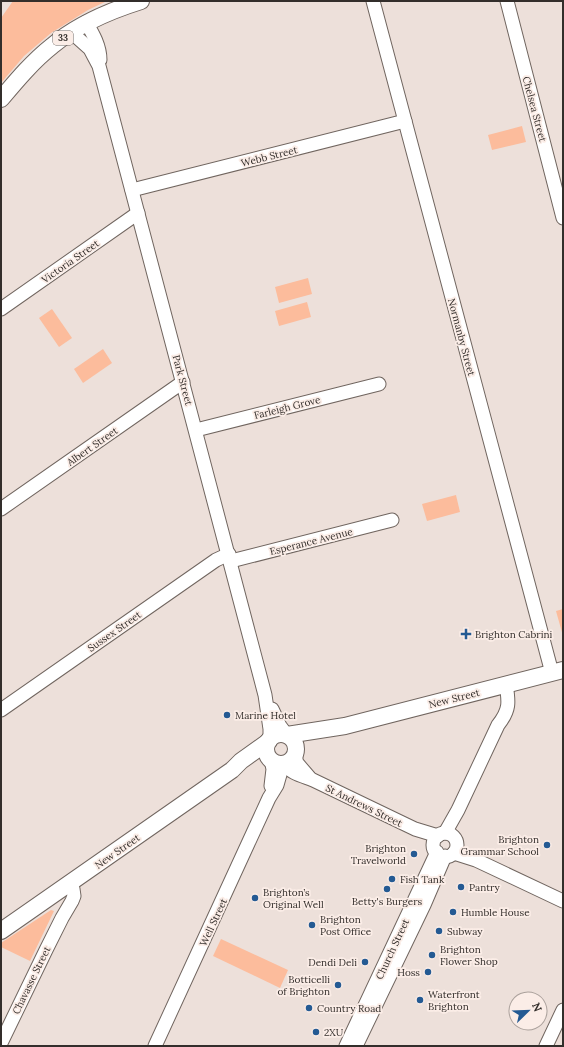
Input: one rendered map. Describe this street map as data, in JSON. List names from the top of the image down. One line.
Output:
{"streets":{"main road":["33","New Street"],"street":["Chelsea Street","Webb Street","Victoria Street","Normanby Street","Park Street","Farleigh Grove","Albert Street","Esperance Avenue","Sussex Street","St Andrews Street","Well Street","Church Street","Chavasse Street"]},"crossings":[["33","Park Street"],["Webb Street","Normanby Street"],["Webb Street","Park Street"],["Victoria Street","Park Street"],["Normanby Street","New Street"],["Park Street","Farleigh Grove"],["Park Street","Albert Street"],["Park Street","Esperance Avenue"],["Park Street","Sussex Street"],["Park Street","New Street"],["Park Street","St Andrews Street"],["Park Street","Well Street"],["Esperance Avenue","Sussex Street"],["New Street","St Andrews Street"],["New Street","Well Street"],["New Street","Church Street"],["New Street","Chavasse Street"],["St Andrews Street","Well Street"],["St Andrews Street","Church Street"]],"places":{"health":["Brighton Cabrini"],"other":["Marine Hotel","Brighton Grammar School","Brighton Travelworld","Fish Tank","Pantry","Betty's Burgers","Brighton’s Original Well","Humble House","Brighton Post Office","Subway","Brighton Flower Shop","Dendi Deli","Hoss","Botticelli of Brighton","Waterfront Brighton","Country Road","2XU"]},"north":"top right"}
